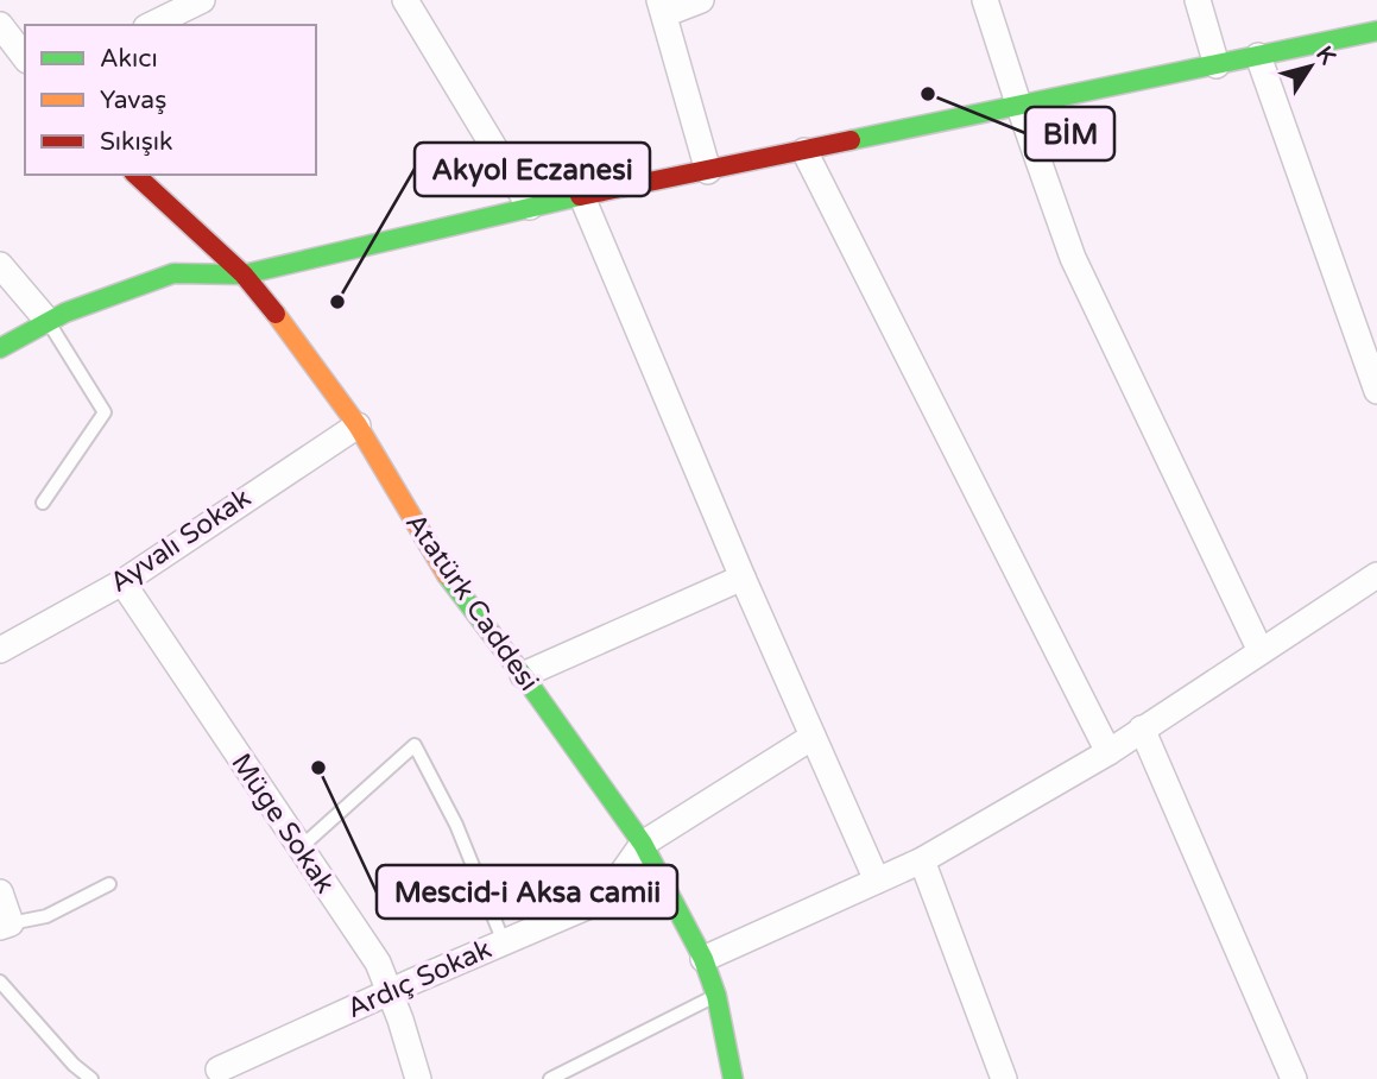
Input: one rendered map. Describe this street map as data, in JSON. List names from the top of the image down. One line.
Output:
{"streets":{"street":["Ayvalı Sokak","Atatürk Caddesi","Müge Sokak","Ardıç Sokak"]},"crossings":[["Ayvalı Sokak","Atatürk Caddesi"],["Ayvalı Sokak","Müge Sokak"],["Atatürk Caddesi","Ardıç Sokak"],["Müge Sokak","Ardıç Sokak"]],"places":["BİM","Akyol Eczanesi","Mescid-i Aksa camii"],"legend":["Akıcı","Yavaş","Sıkışık"],"north":"top right"}
